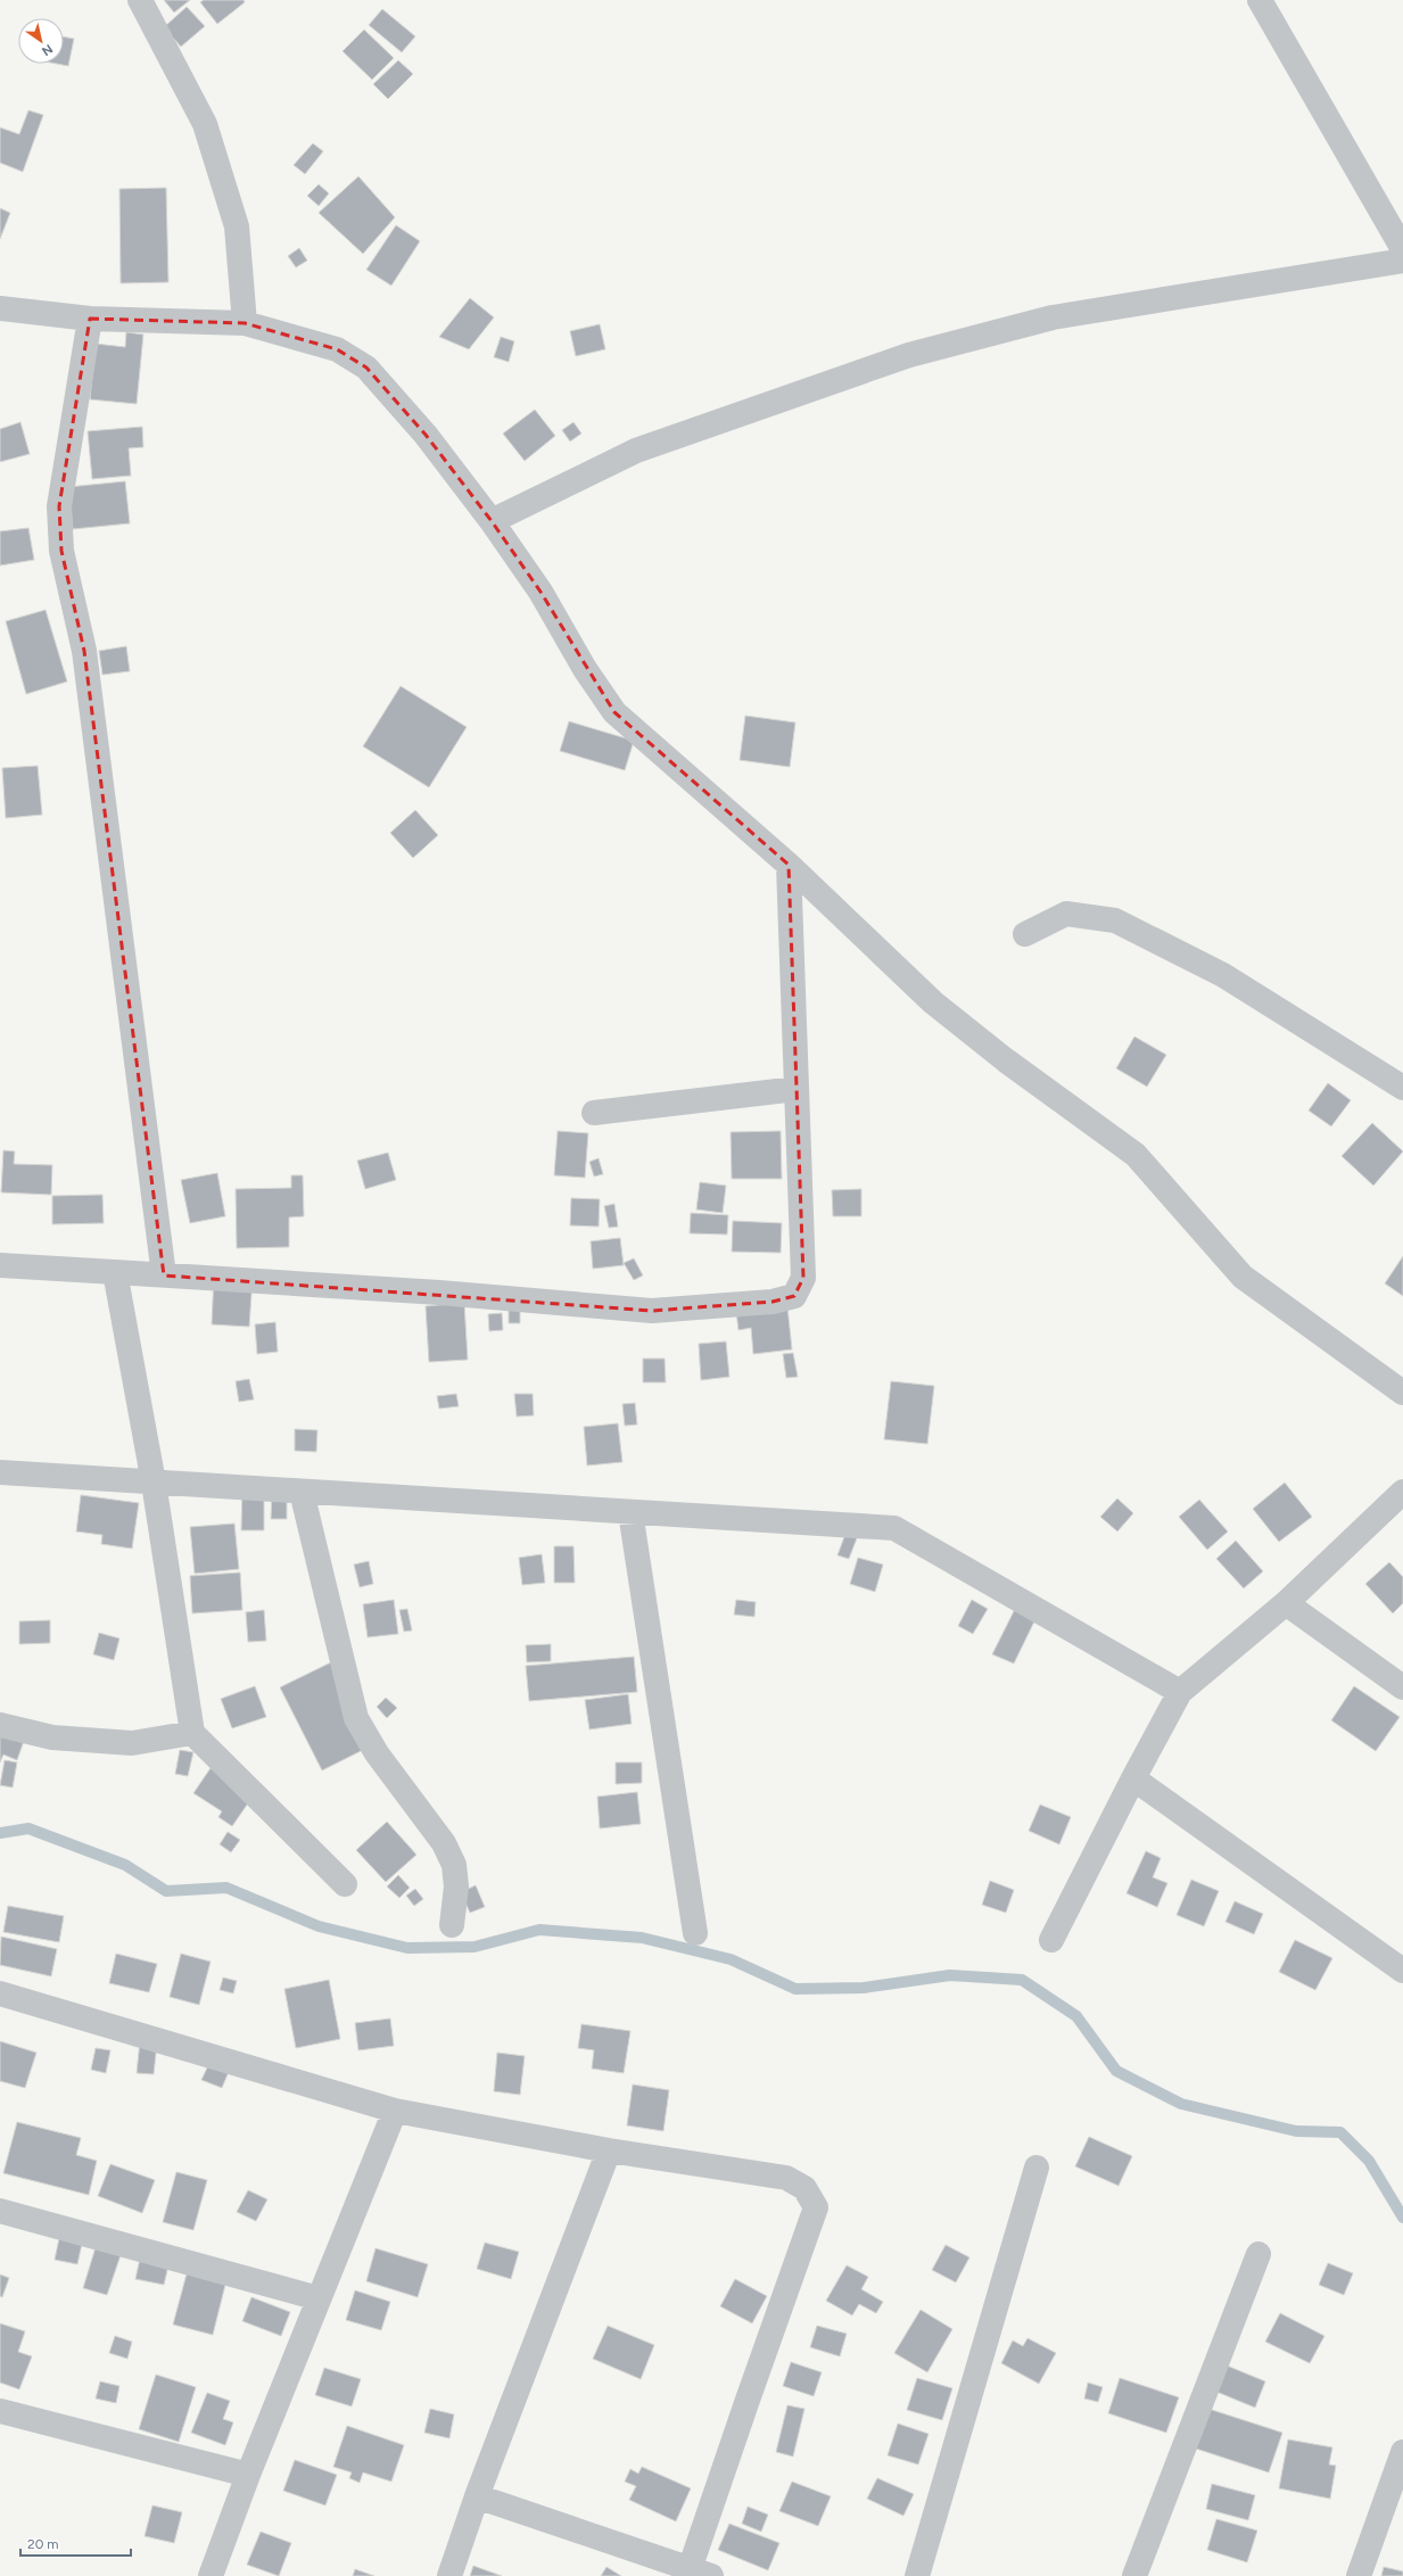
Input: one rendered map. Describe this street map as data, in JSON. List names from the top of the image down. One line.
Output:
{"scale_bar":"20 m","north":"bottom right"}
